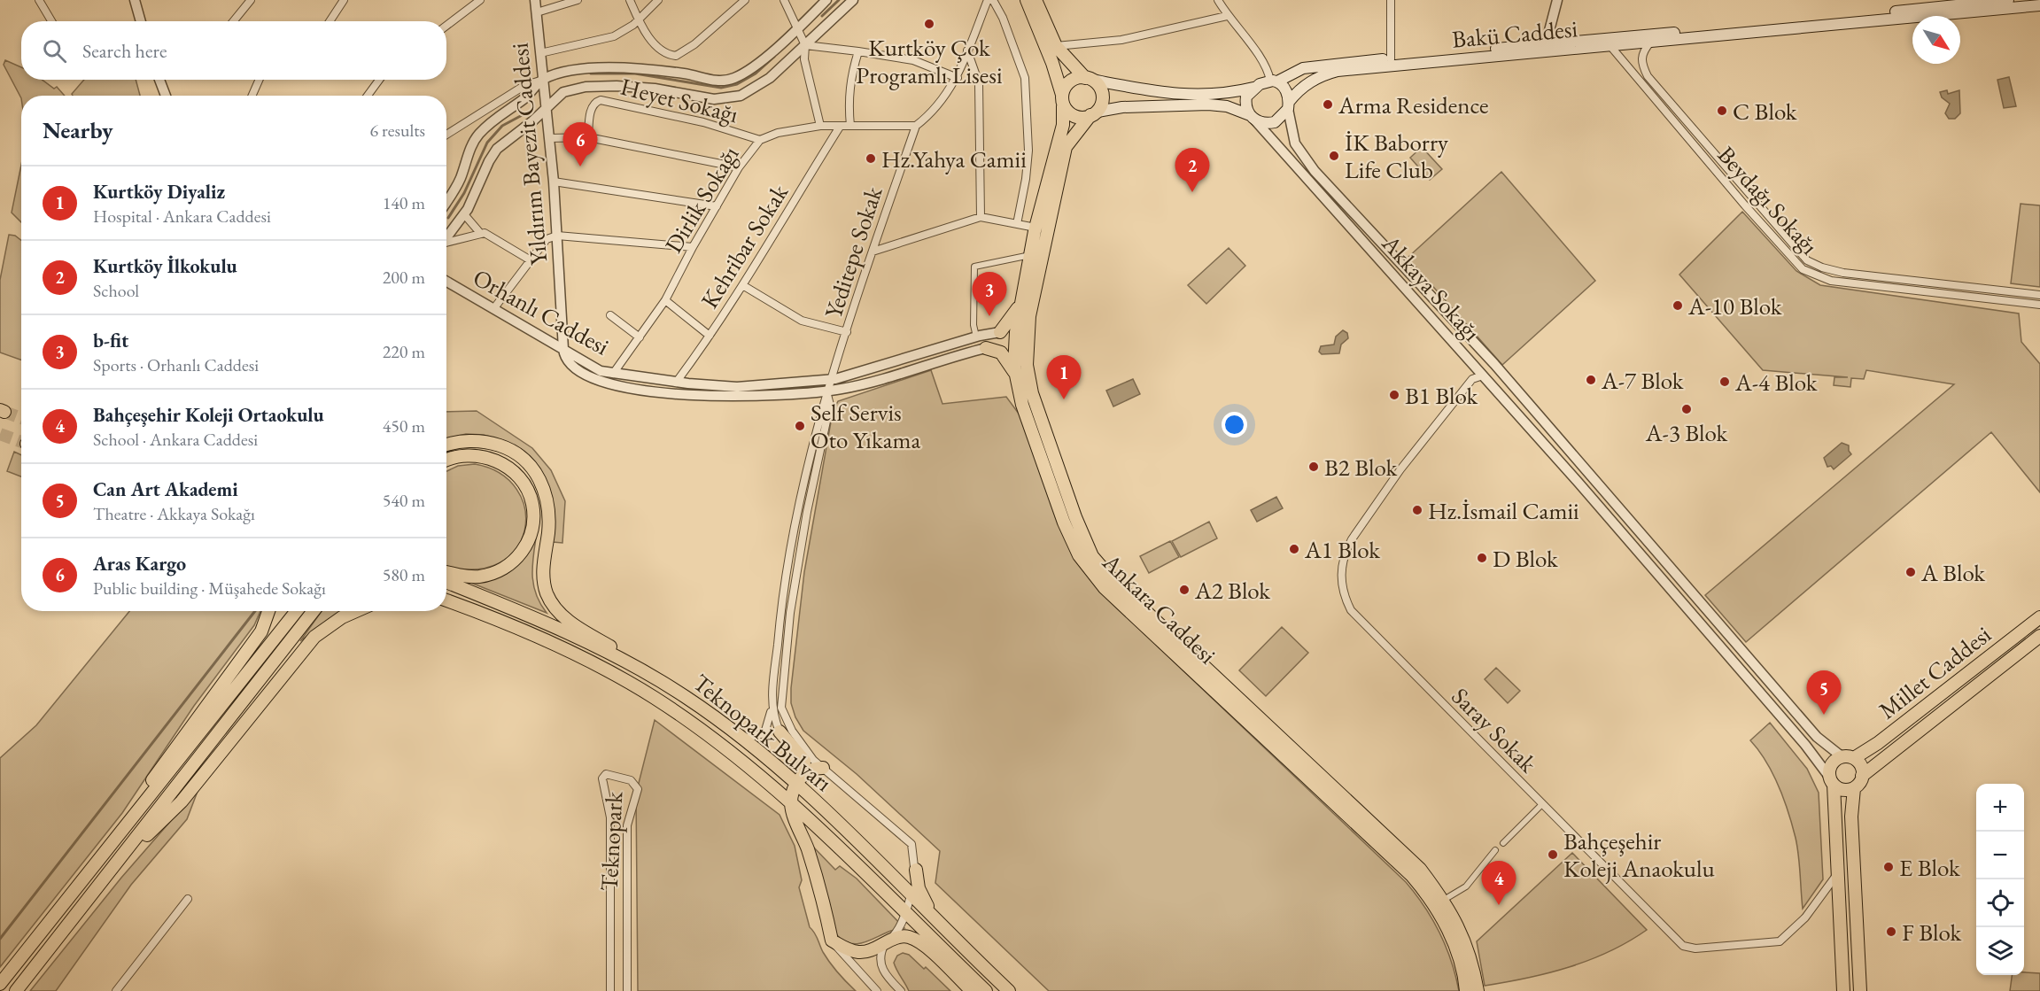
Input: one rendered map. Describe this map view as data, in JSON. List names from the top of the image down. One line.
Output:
{"streets":{"main road":["Bakü Caddesi","Ankara Caddesi","Millet Caddesi","Teknopark Bulvarı"],"street":["Heyet Sokağı","Yıldırım Bayezit Caddesi","Dirlik Sokağı","Beydağı Sokağı","Kehribar Sokak","Yeditepe Sokak","Akkaya Sokağı","Orhanlı Caddesi","Saray Sokak","Teknopark"]},"crossings":[["Bakü Caddesi","Beydağı Sokağı"],["Bakü Caddesi","Akkaya Sokağı"],["Bakü Caddesi","Ankara Caddesi"],["Heyet Sokağı","Dirlik Sokağı"],["Yıldırım Bayezit Caddesi","Orhanlı Caddesi"],["Dirlik Sokağı","Kehribar Sokak"],["Dirlik Sokağı","Yeditepe Sokak"],["Dirlik Sokağı","Orhanlı Caddesi"],["Kehribar Sokak","Orhanlı Caddesi"],["Yeditepe Sokak","Orhanlı Caddesi"],["Akkaya Sokağı","Millet Caddesi"],["Akkaya Sokağı","Saray Sokak"]],"places":["Kurtköy Çok Programlı Lisesi","Arma Residence","C Blok","İK Baborry Life Club","Hz.Yahya Camii","A-10 Blok","A-7 Blok","A-4 Blok","B1 Blok","A-3 Blok","Self Servis Oto Yıkama","B2 Blok","Hz.İsmail Camii","A1 Blok","D Blok","A Blok","A2 Blok","Bahçeşehir Koleji Anaokulu","E Blok","F Blok"],"north":"bottom right","page":{"search":"Search here","heading":["Nearby","6 results"],"pins":["6","2","3","1","5","4"],"list":[{"mark":"1","name":"Kurtköy Diyaliz","note":"Hospital · Ankara Caddesi","value":"140 m"},{"mark":"2","name":"Kurtköy İlkokulu","note":"School","value":"200 m"},{"mark":"3","name":"b-fit","note":"Sports · Orhanlı Caddesi","value":"220 m"},{"mark":"4","name":"Bahçeşehir Koleji Ortaokulu","note":"School · Ankara Caddesi","value":"450 m"},{"mark":"5","name":"Can Art Akademi","note":"Theatre · Akkaya Sokağı","value":"540 m"},{"mark":"6","name":"Aras Kargo","note":"Public building · Müşahede Sokağı","value":"580 m"}],"map_buttons":["+","−"]}}
